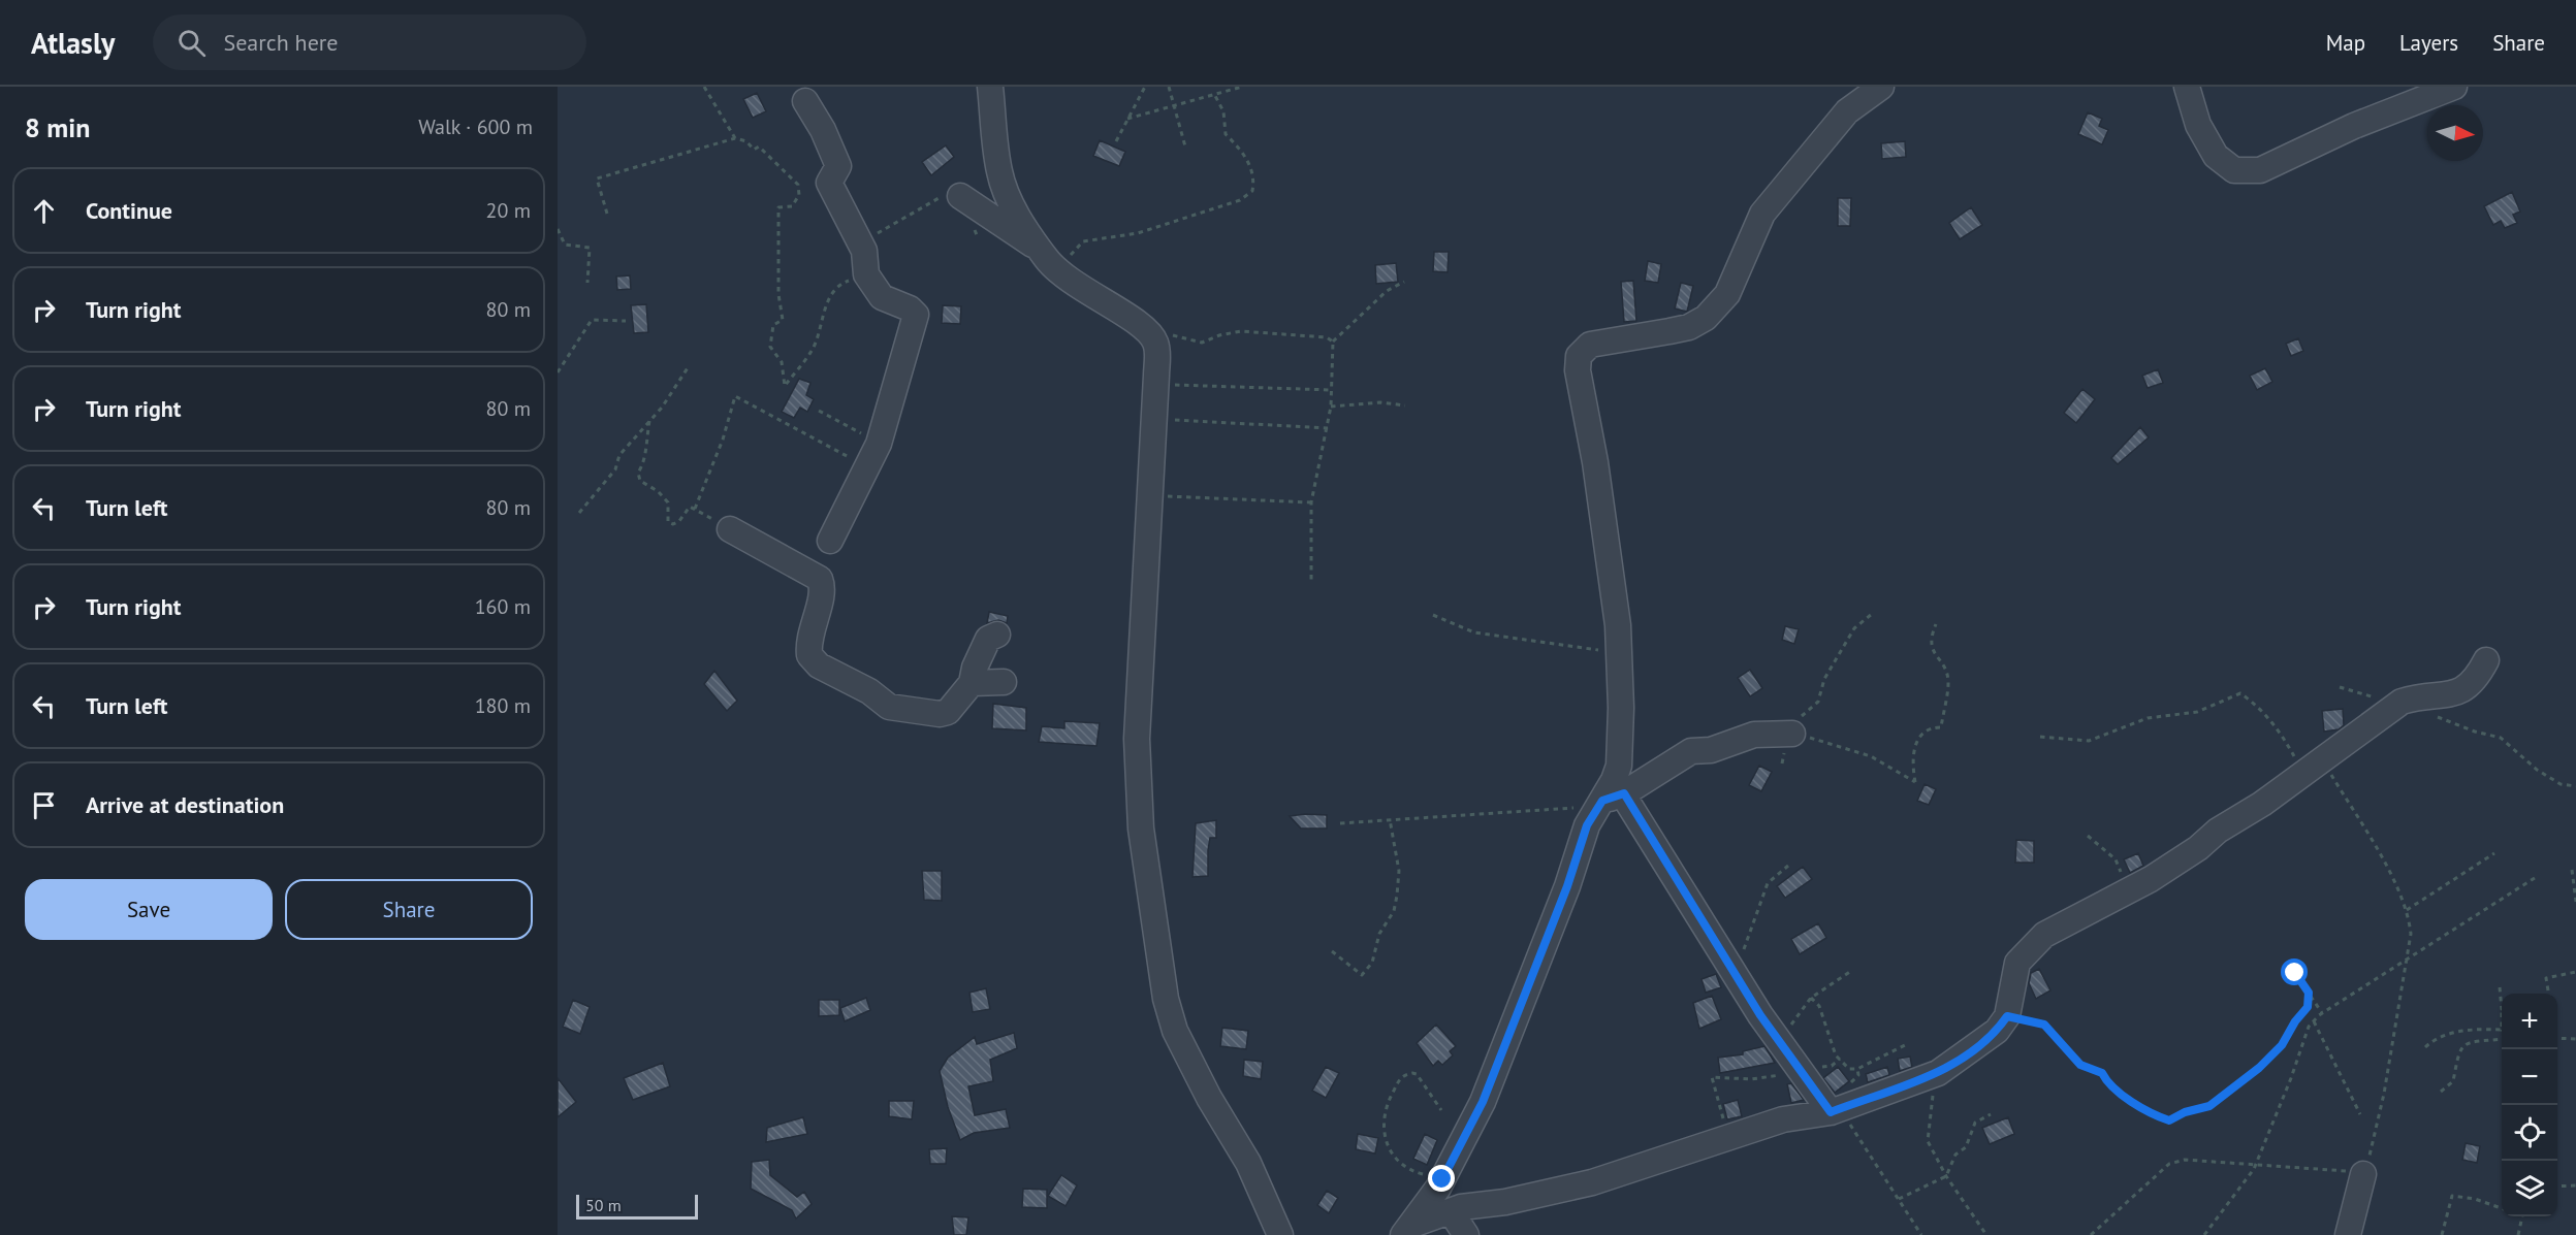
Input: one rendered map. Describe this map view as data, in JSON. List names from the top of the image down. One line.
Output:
{"scale_bar":"50 m","north":"right","page":{"header":"Atlasly","search":"Search here","nav":["Map","Layers","Share"],"heading":["8 min","Walk · 600 m"],"list":[["Continue","20 m"],["Turn right","80 m"],["Turn right","80 m"],["Turn left","80 m"],["Turn right","160 m"],["Turn left","180 m"],"Arrive at destination"],"buttons":["Save","Share"],"map_buttons":["+","−"],"scale":"50 m"}}
